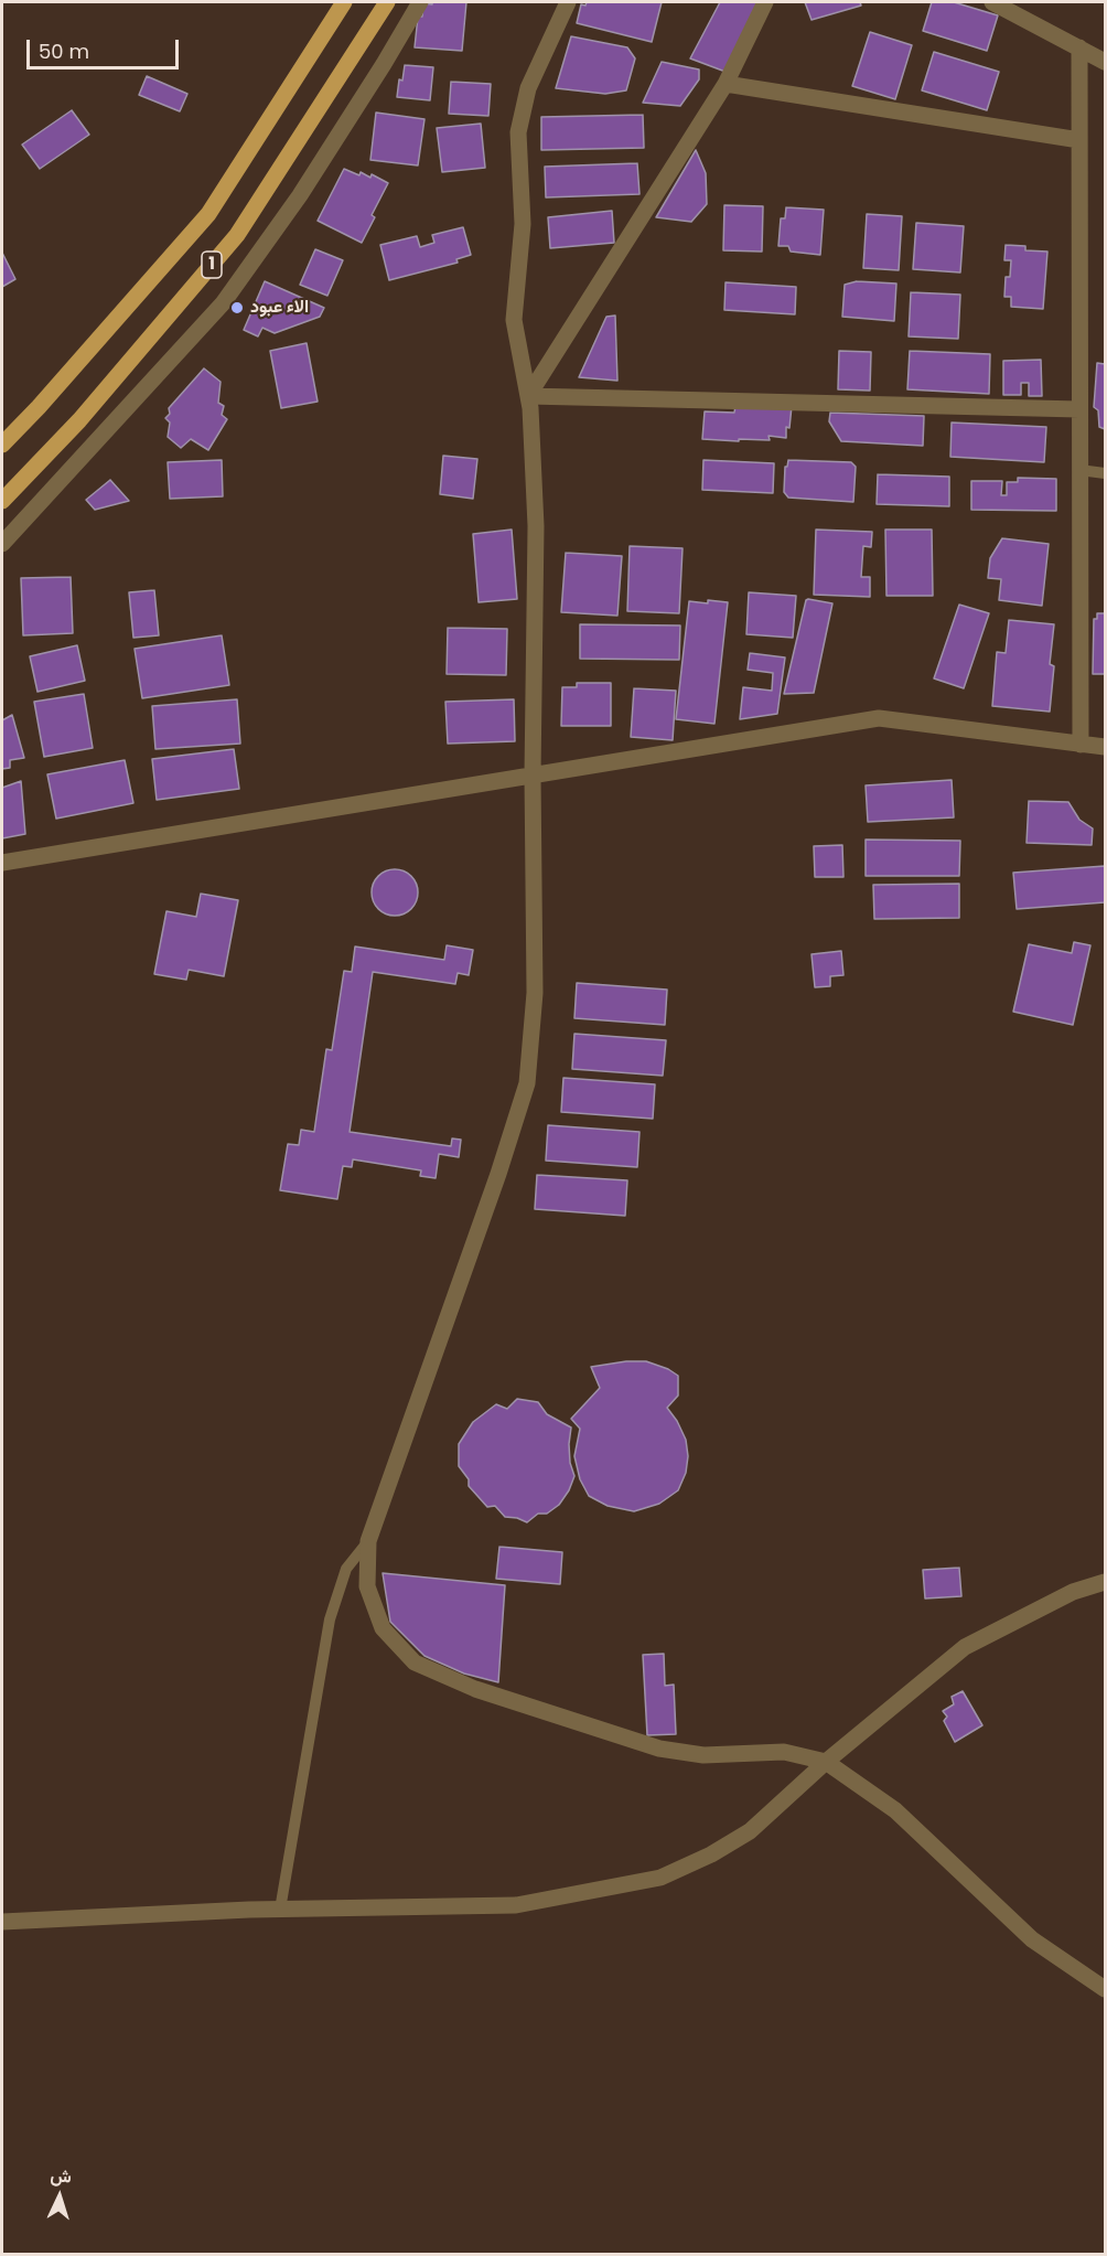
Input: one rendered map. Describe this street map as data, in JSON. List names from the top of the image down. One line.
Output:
{"streets":{"main road":["1"]},"places":["الاء عبود"],"scale_bar":"50 m","north":"top"}
